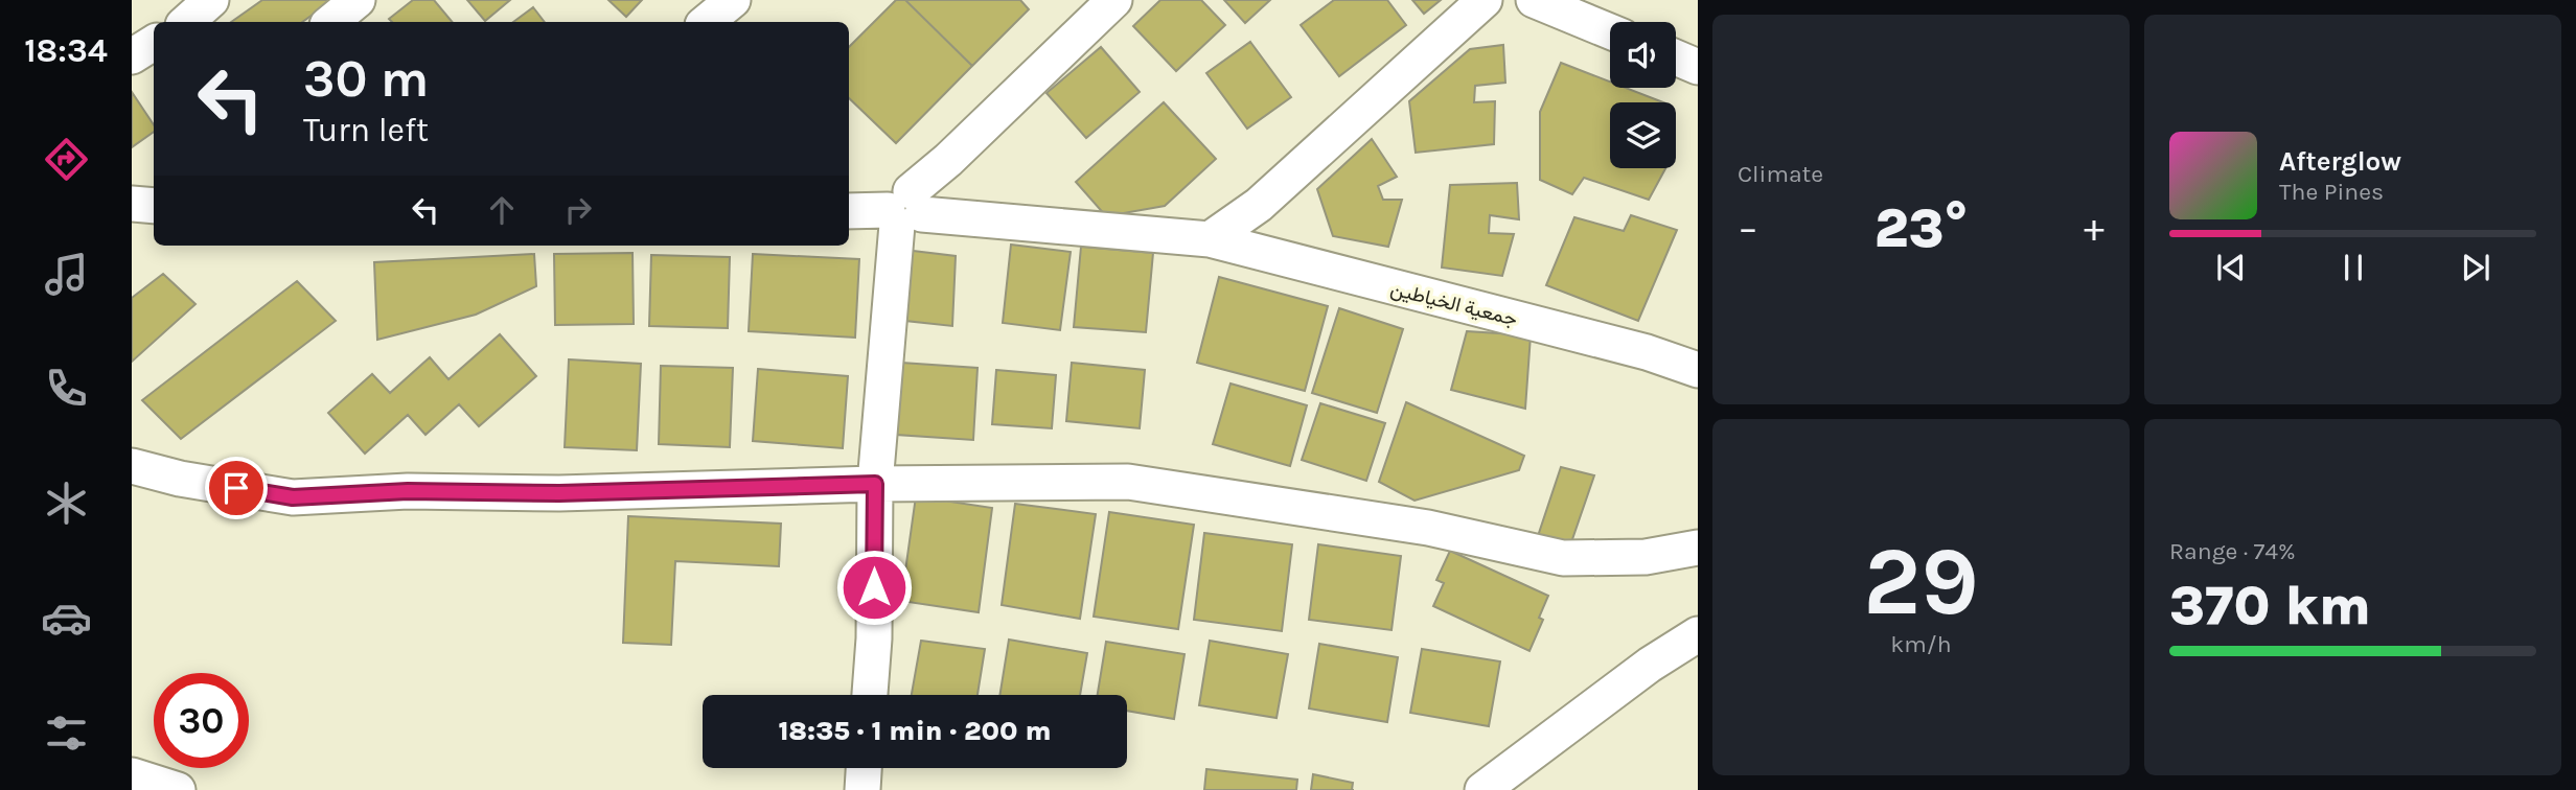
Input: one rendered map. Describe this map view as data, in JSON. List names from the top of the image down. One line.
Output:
{"streets":{"street":["جمعية الخياطين"]},"page":{"tabs":"18:34","tile":["Climate",["29","km/h"],["Range · 74%","370 km"]],"turn":["30 m","Turn left"],"song":["Afterglow","The Pines"],"heat":["−","23°","+"],"limit":"30","trip":"18:35 · 1 min · 200 m"}}
